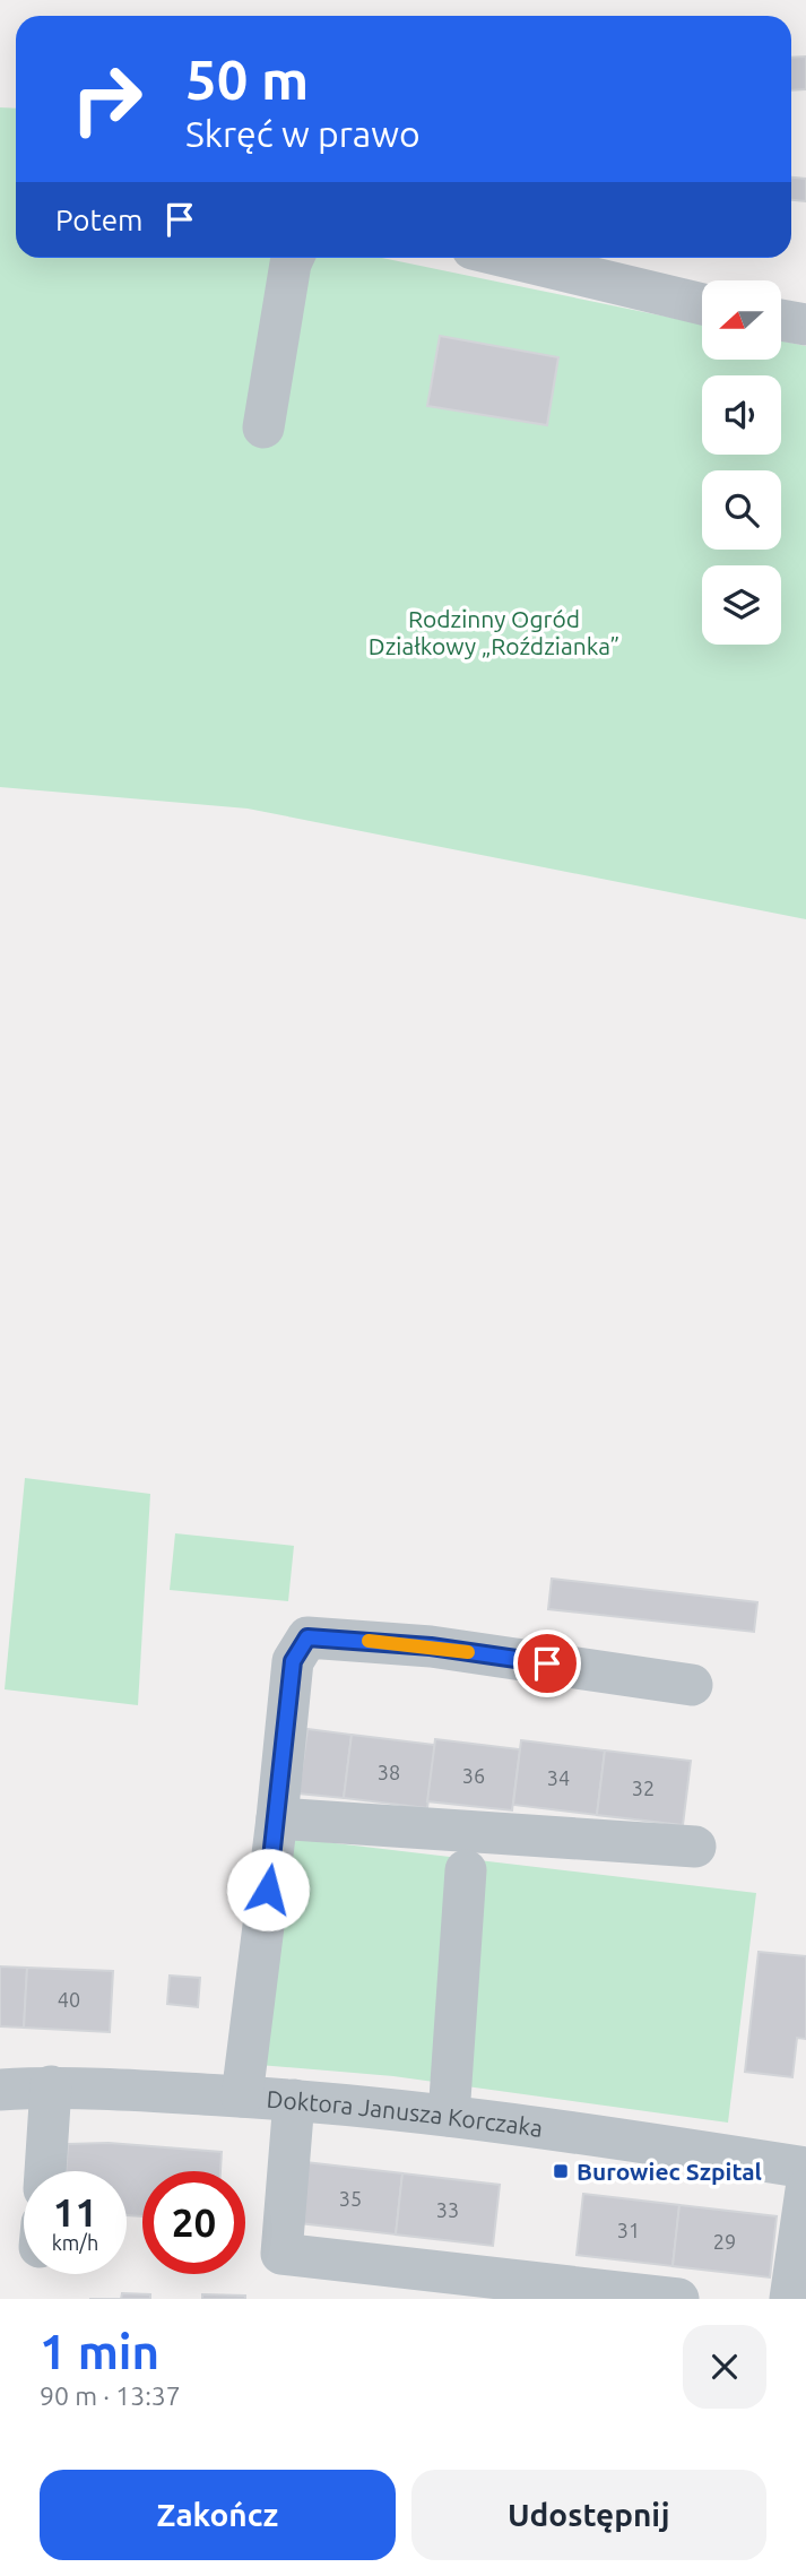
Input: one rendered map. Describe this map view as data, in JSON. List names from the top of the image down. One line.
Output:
{"streets":{"street":["Doktora Janusza Korczaka"]},"parks":["Rodzinny Ogród Działkowy „Roździanka”"],"places":{"transit":["Burowiec Szpital"]},"house_numbers":["38","36","34","32","40","35","33","31","29"],"north":"left","page":{"turn":["50 m","Skręć w prawo"],"then":"Potem","speed":"11 km/h","limit":"20","heading":["1 min","90 m · 13:37"],"buttons":["Zakończ","Udostępnij"]}}
